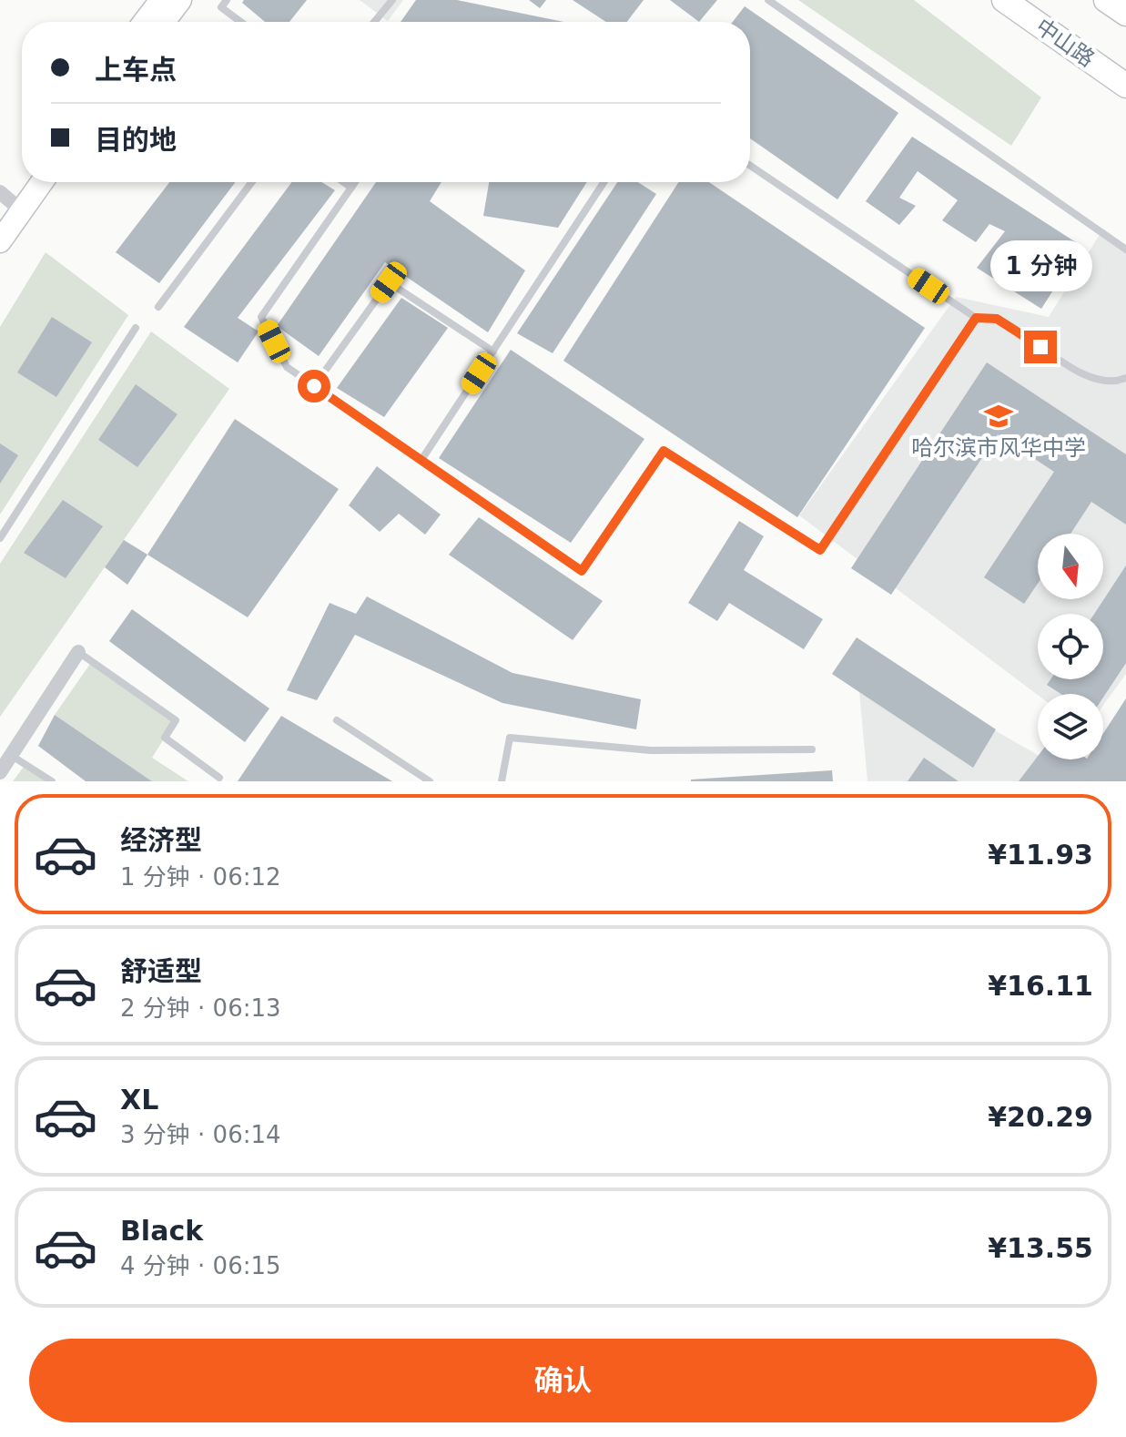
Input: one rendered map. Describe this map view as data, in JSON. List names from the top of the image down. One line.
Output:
{"streets":{"main road":["中山路"]},"places":{"school or university":["哈尔滨市风华中学"]},"north":"bottom","page":{"banner":["上车点","目的地"],"bubble":"1 分钟","list":[{"name":"经济型","note":"1 分钟 · 06:12","value":"¥11.93"},{"name":"舒适型","note":"2 分钟 · 06:13","value":"¥16.11"},{"name":"XL","note":"3 分钟 · 06:14","value":"¥20.29"},{"name":"Black","note":"4 分钟 · 06:15","value":"¥13.55"}],"buttons":"确认"}}
